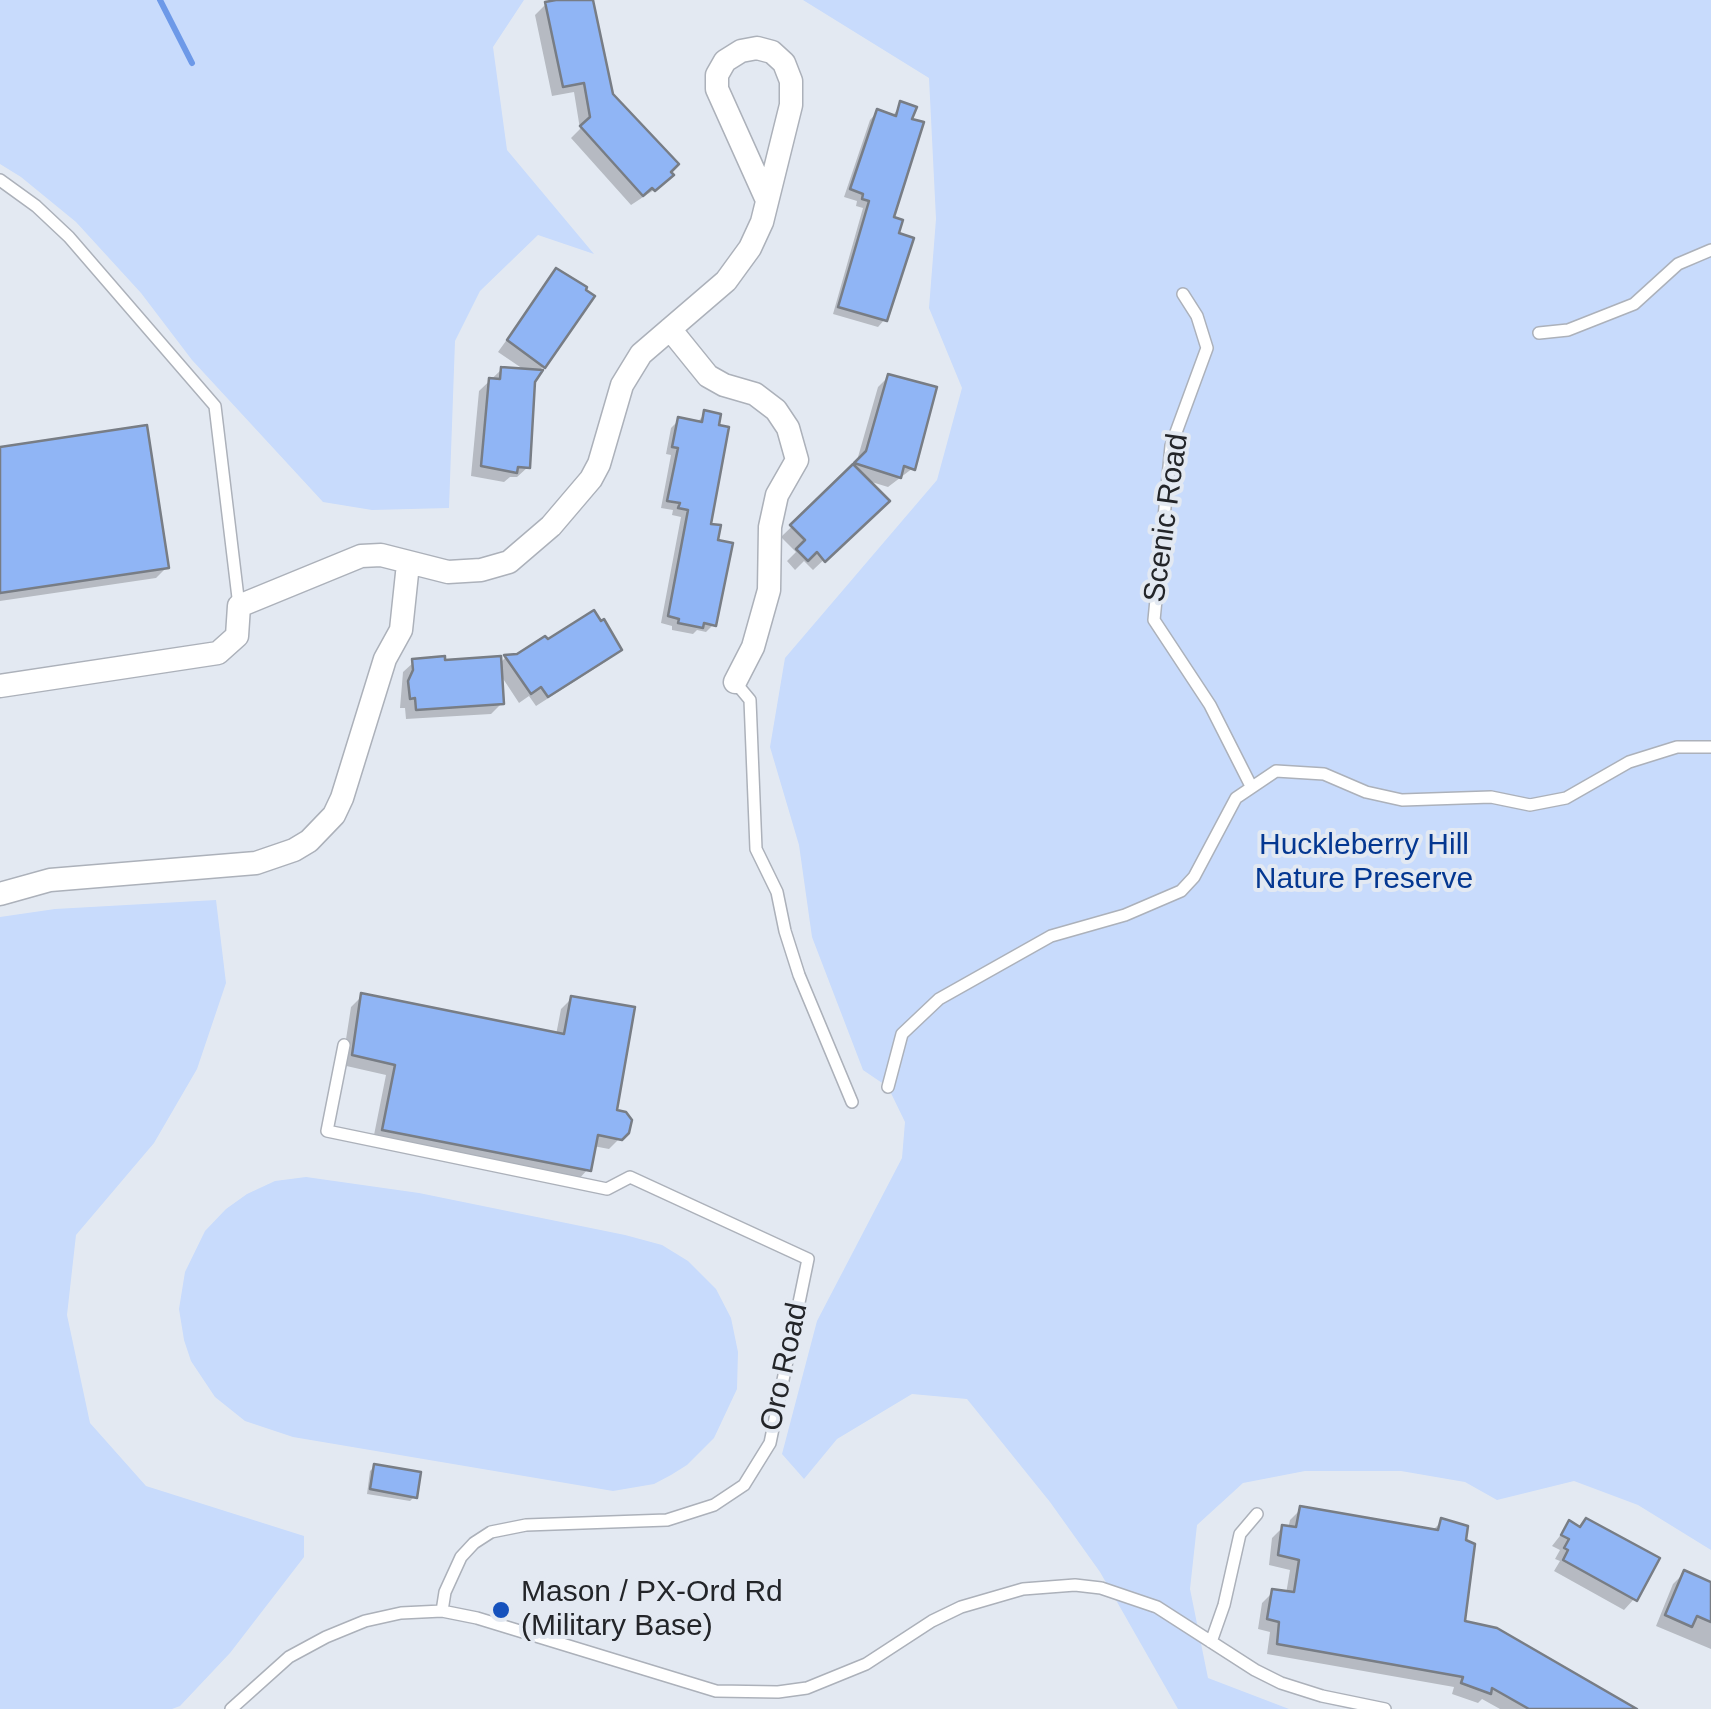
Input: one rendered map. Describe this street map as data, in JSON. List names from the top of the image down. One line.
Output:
{"streets":{"lane":["Scenic Road","Oro Road"]},"parks":["Huckleberry Hill Nature Preserve"],"places":["Mason / PX-Ord Rd (Military Base)"]}
